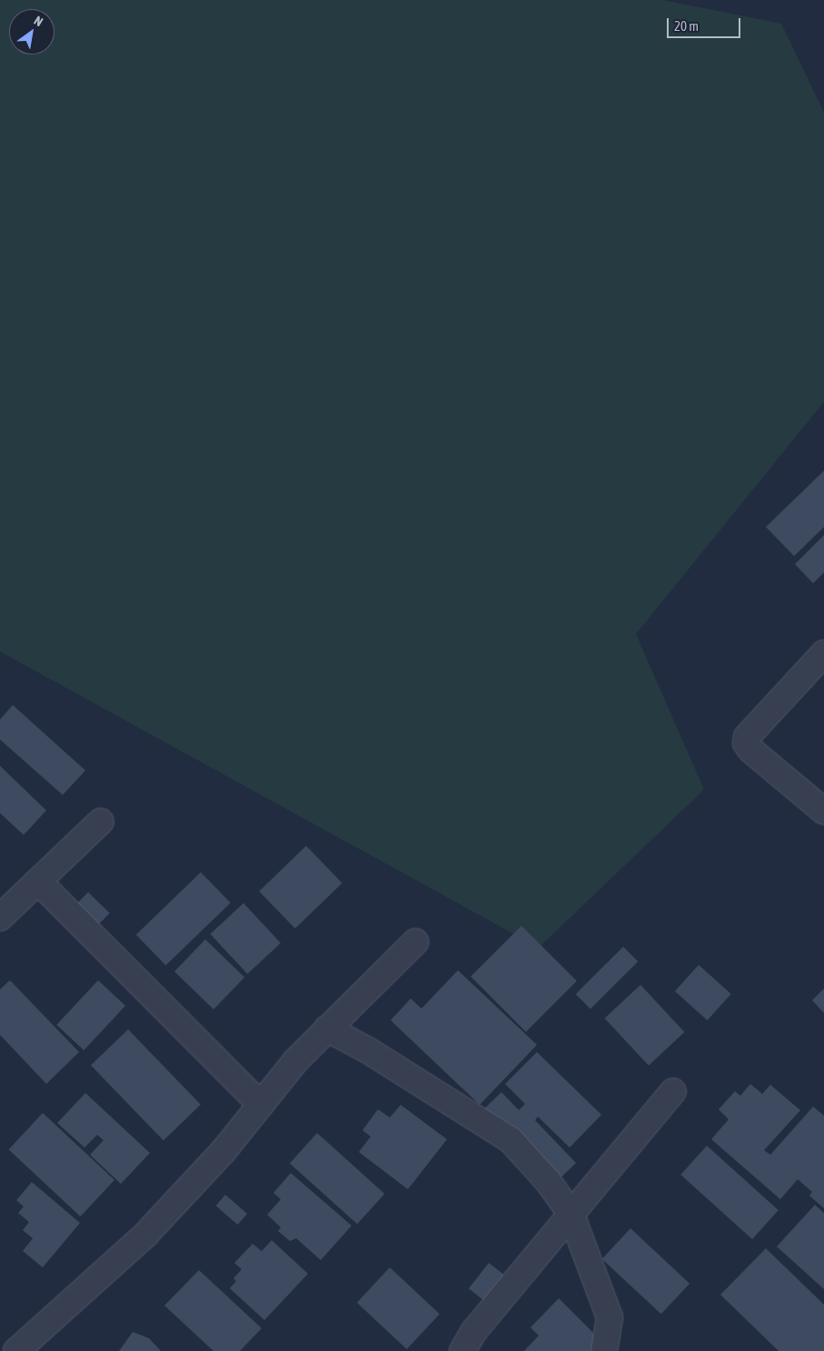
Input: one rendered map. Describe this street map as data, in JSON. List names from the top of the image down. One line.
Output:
{"scale_bar":"20 m","north":"top right"}
